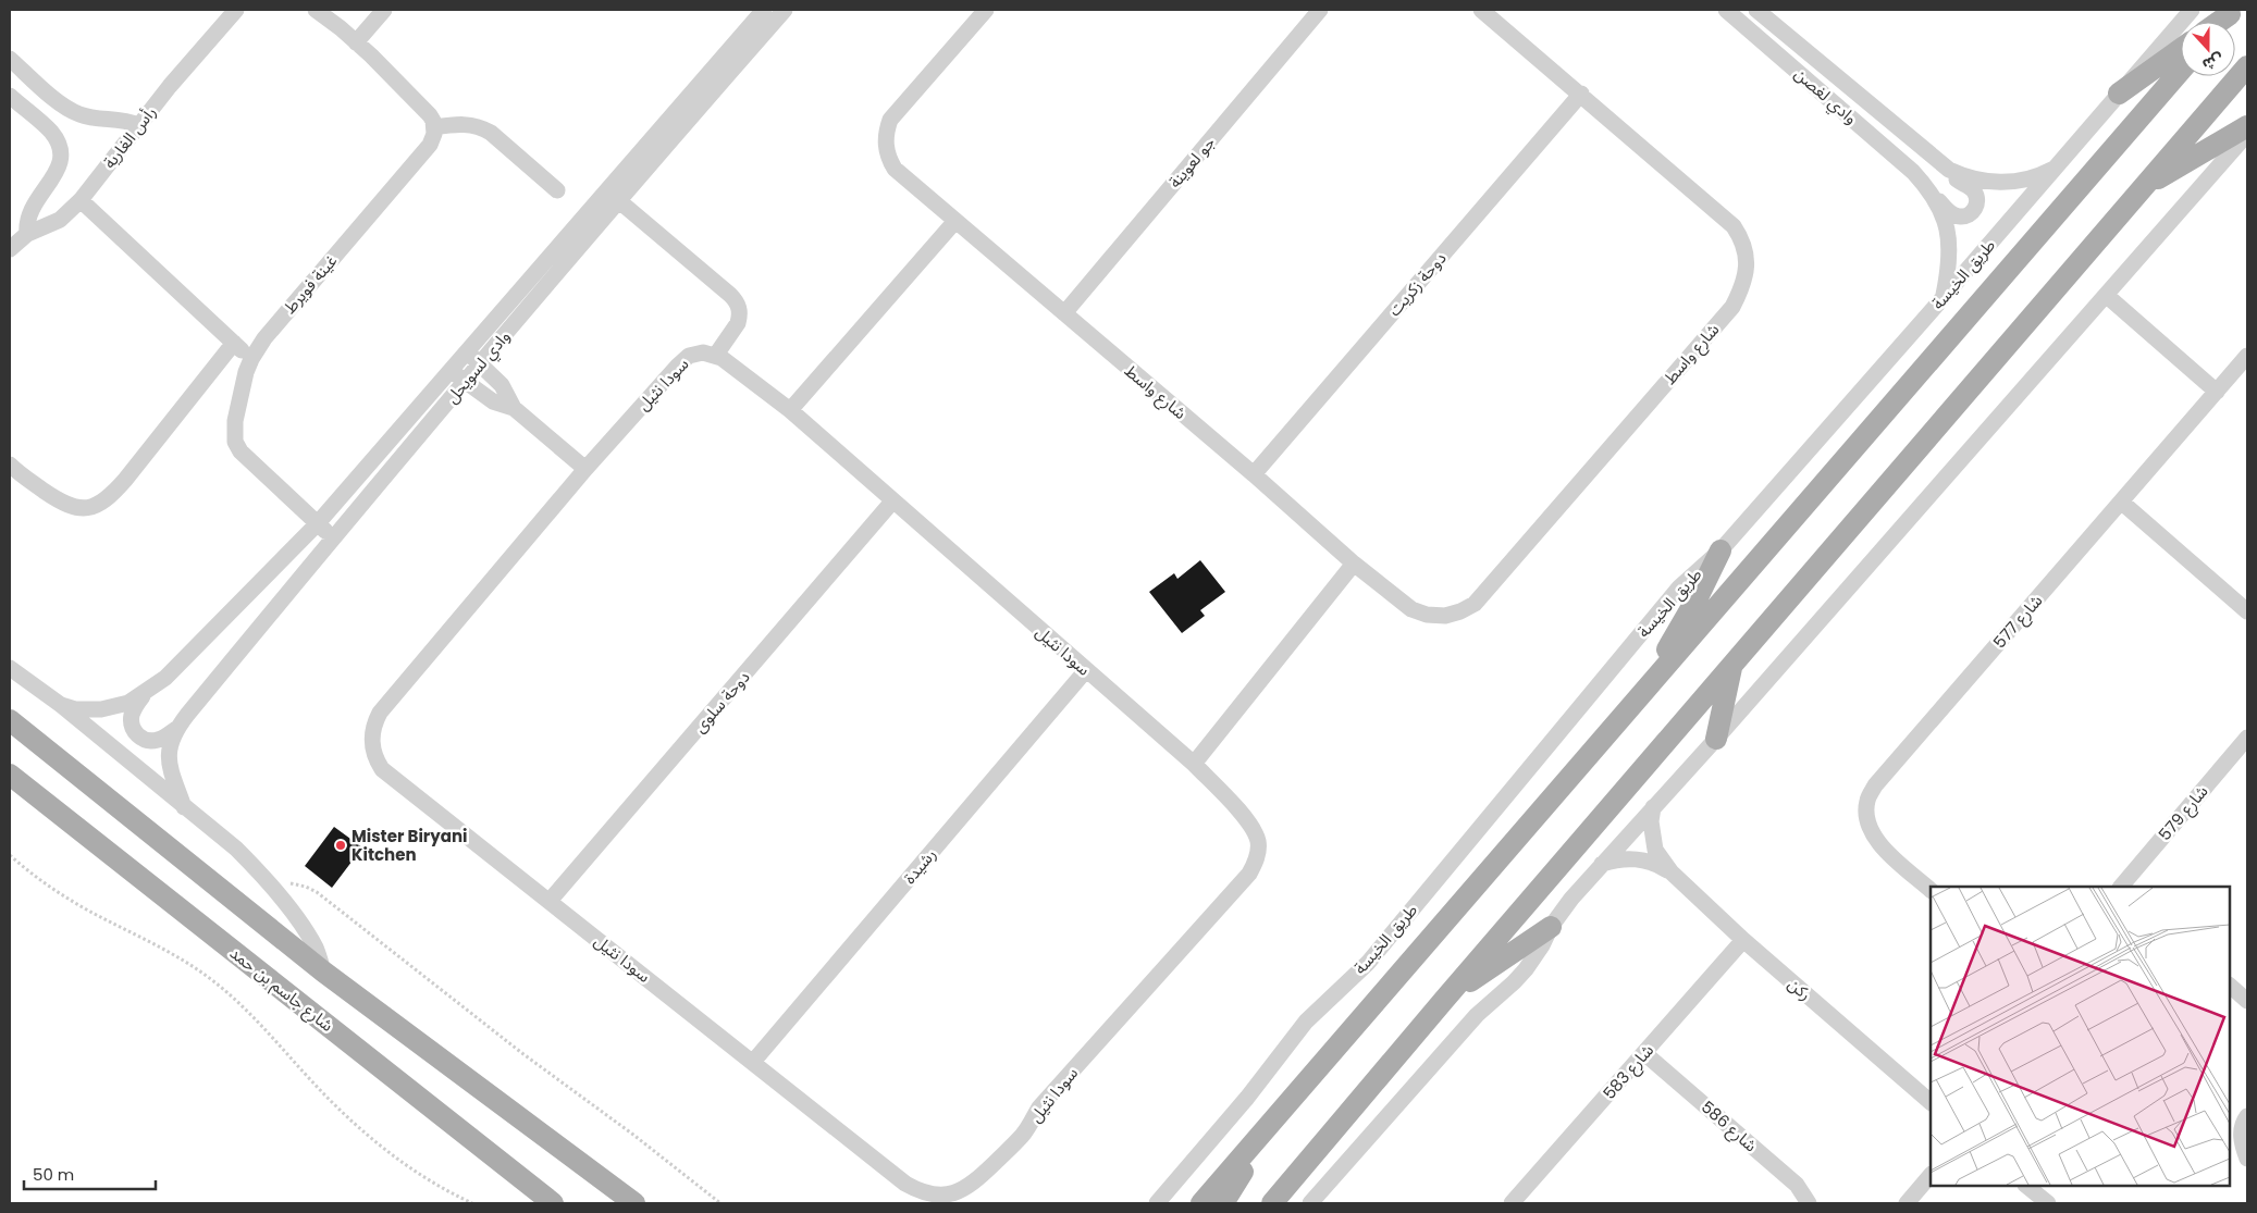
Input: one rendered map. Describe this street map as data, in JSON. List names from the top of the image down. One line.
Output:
{"streets":{"main road":["طريق الخيسة","شارع جاسم بن حمد"],"street":["وادي لغصن","رأس الغارية","جو لعوينة","غينة فويرط","دوحة زكريت","شارع واسط","وادي لسويحل","سودا نثيل","شارع 577","دوحة سلوى","شارع 579","رشيدة","ركن","شارع 583","شارع 586"]},"crossings":[["وادي لغصن","طريق الخيسة"],["جو لعوينة","شارع واسط"],["غينة فويرط","وادي لسويحل"],["دوحة زكريت","شارع واسط"],["سودا نثيل","دوحة سلوى"],["سودا نثيل","رشيدة"],["ركن","شارع 583"],["شارع 583","شارع 586"]],"places":["Mister Biryani Kitchen"],"scale_bar":"50 m","north":"bottom"}
